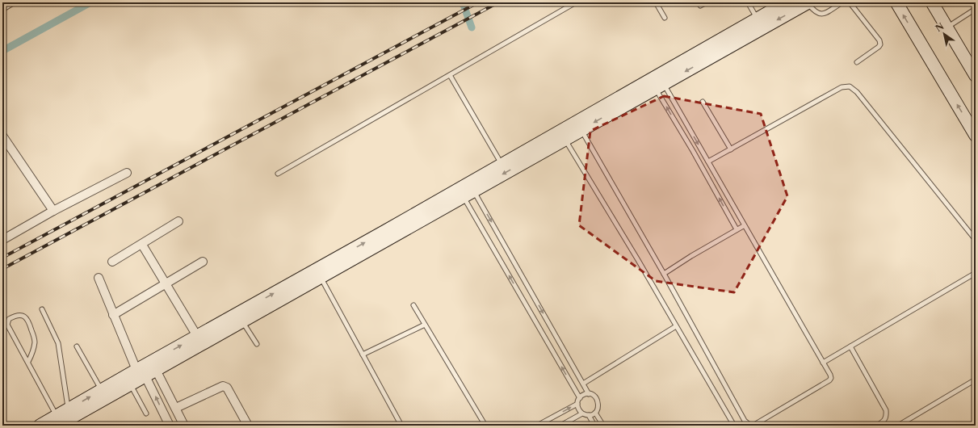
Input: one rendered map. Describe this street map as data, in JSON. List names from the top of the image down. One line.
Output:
{"north":"top left"}
